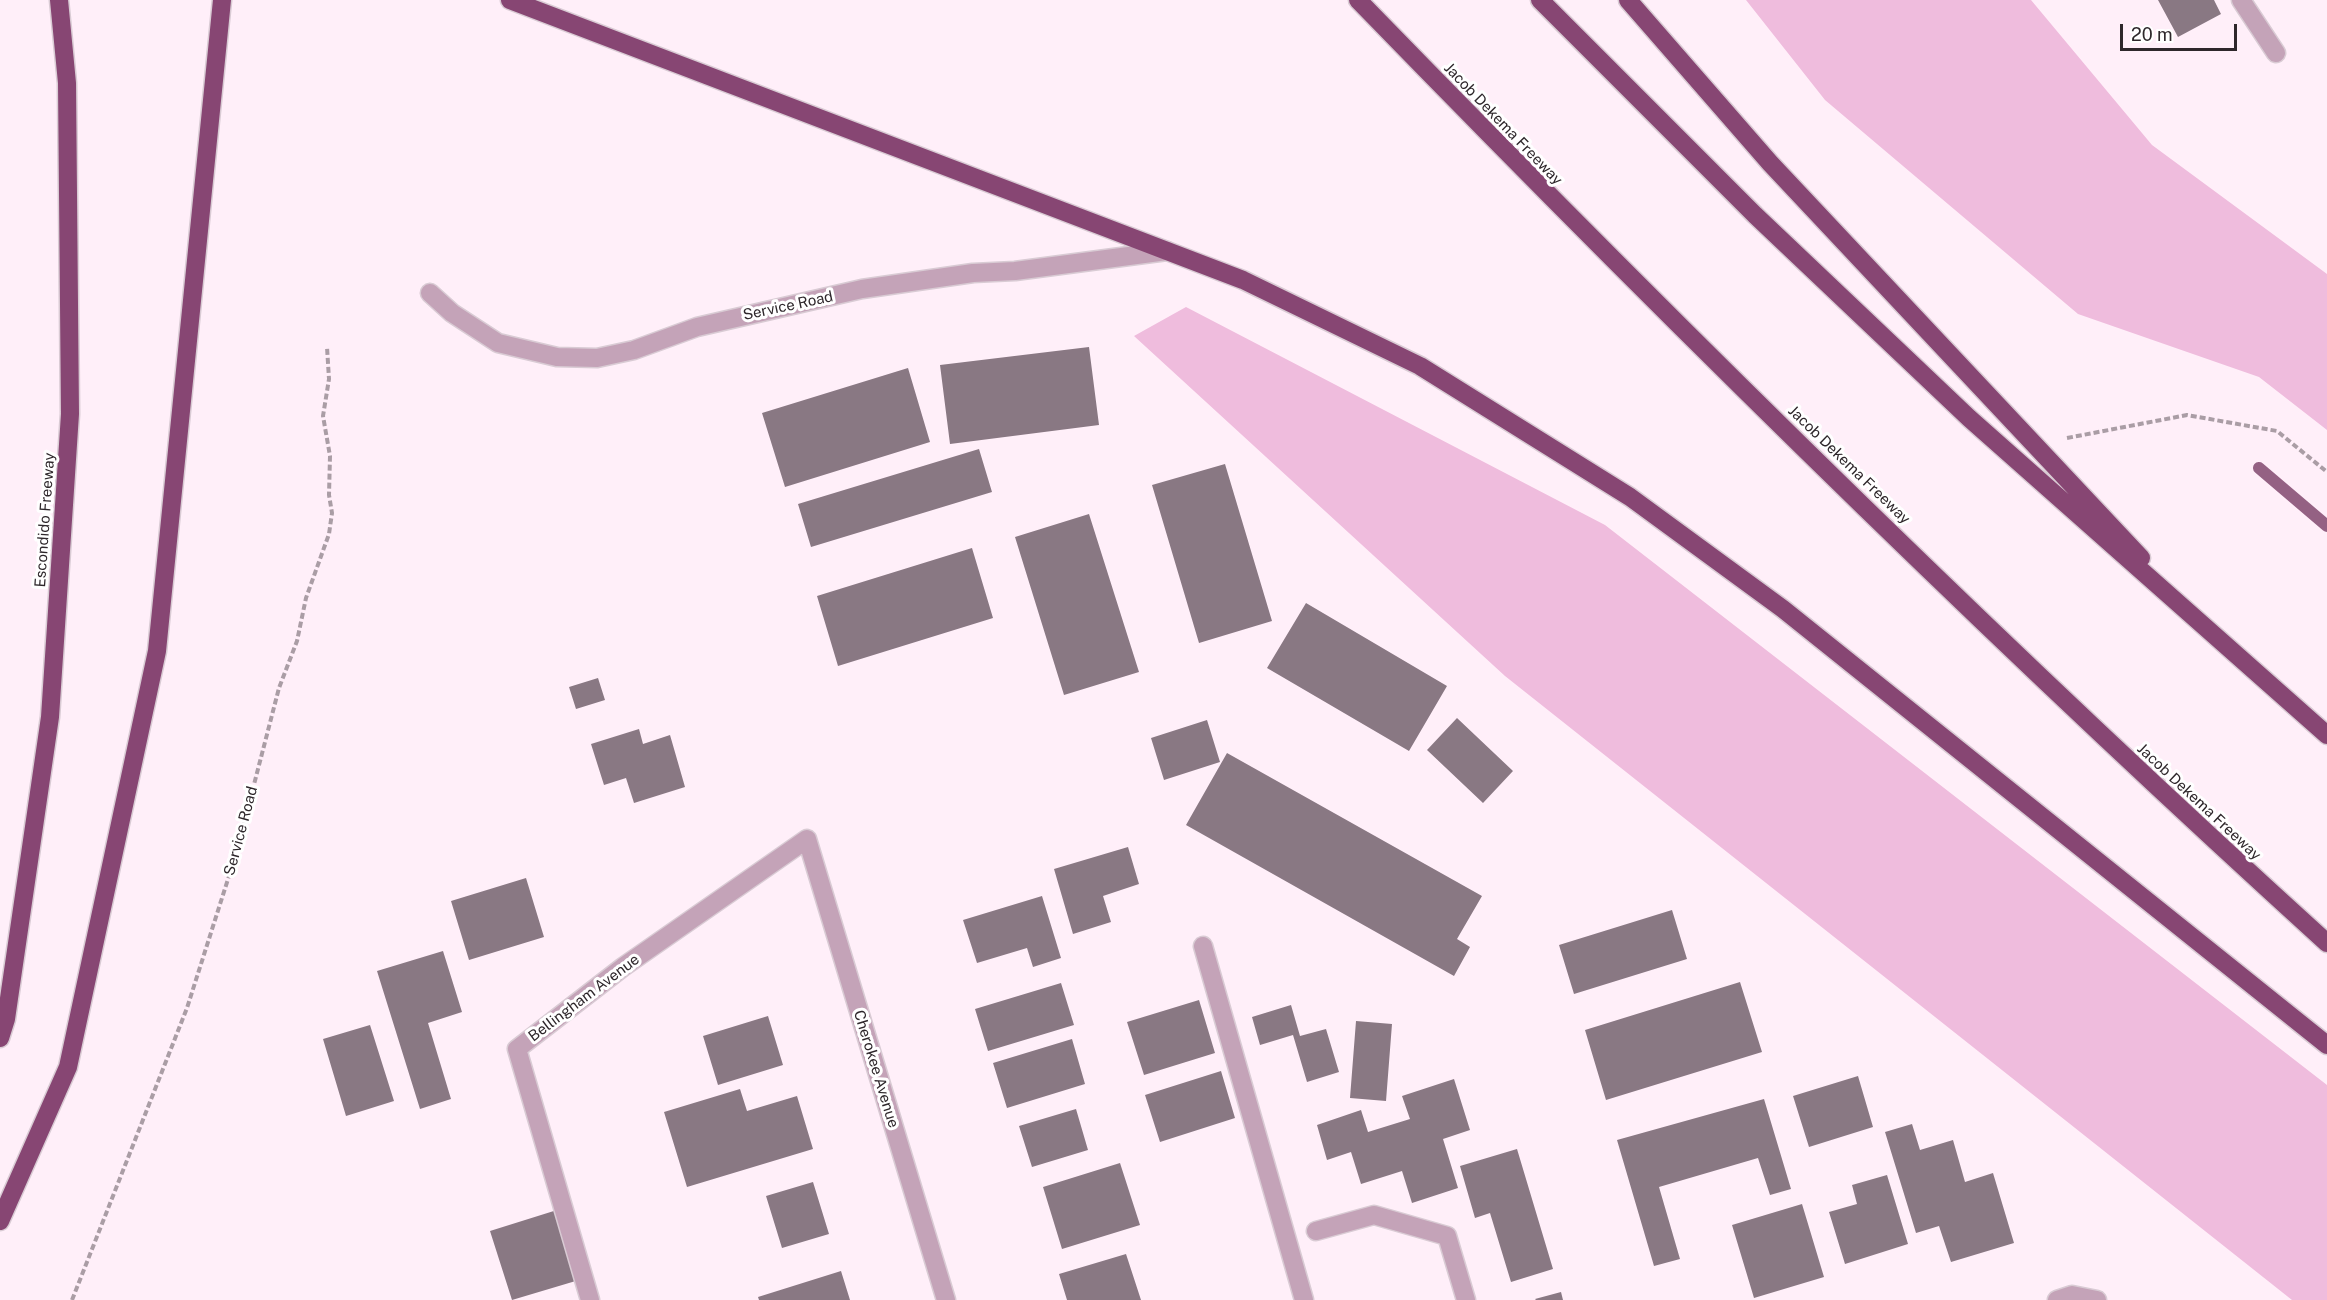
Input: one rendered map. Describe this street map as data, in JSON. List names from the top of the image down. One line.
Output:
{"streets":{"highway":["Jacob Dekema Freeway","Escondido Freeway"],"street":["Service Road","Bellingham Avenue","Cherokee Avenue"]},"crossings":[["Bellingham Avenue","Cherokee Avenue"]],"scale_bar":"20 m"}
